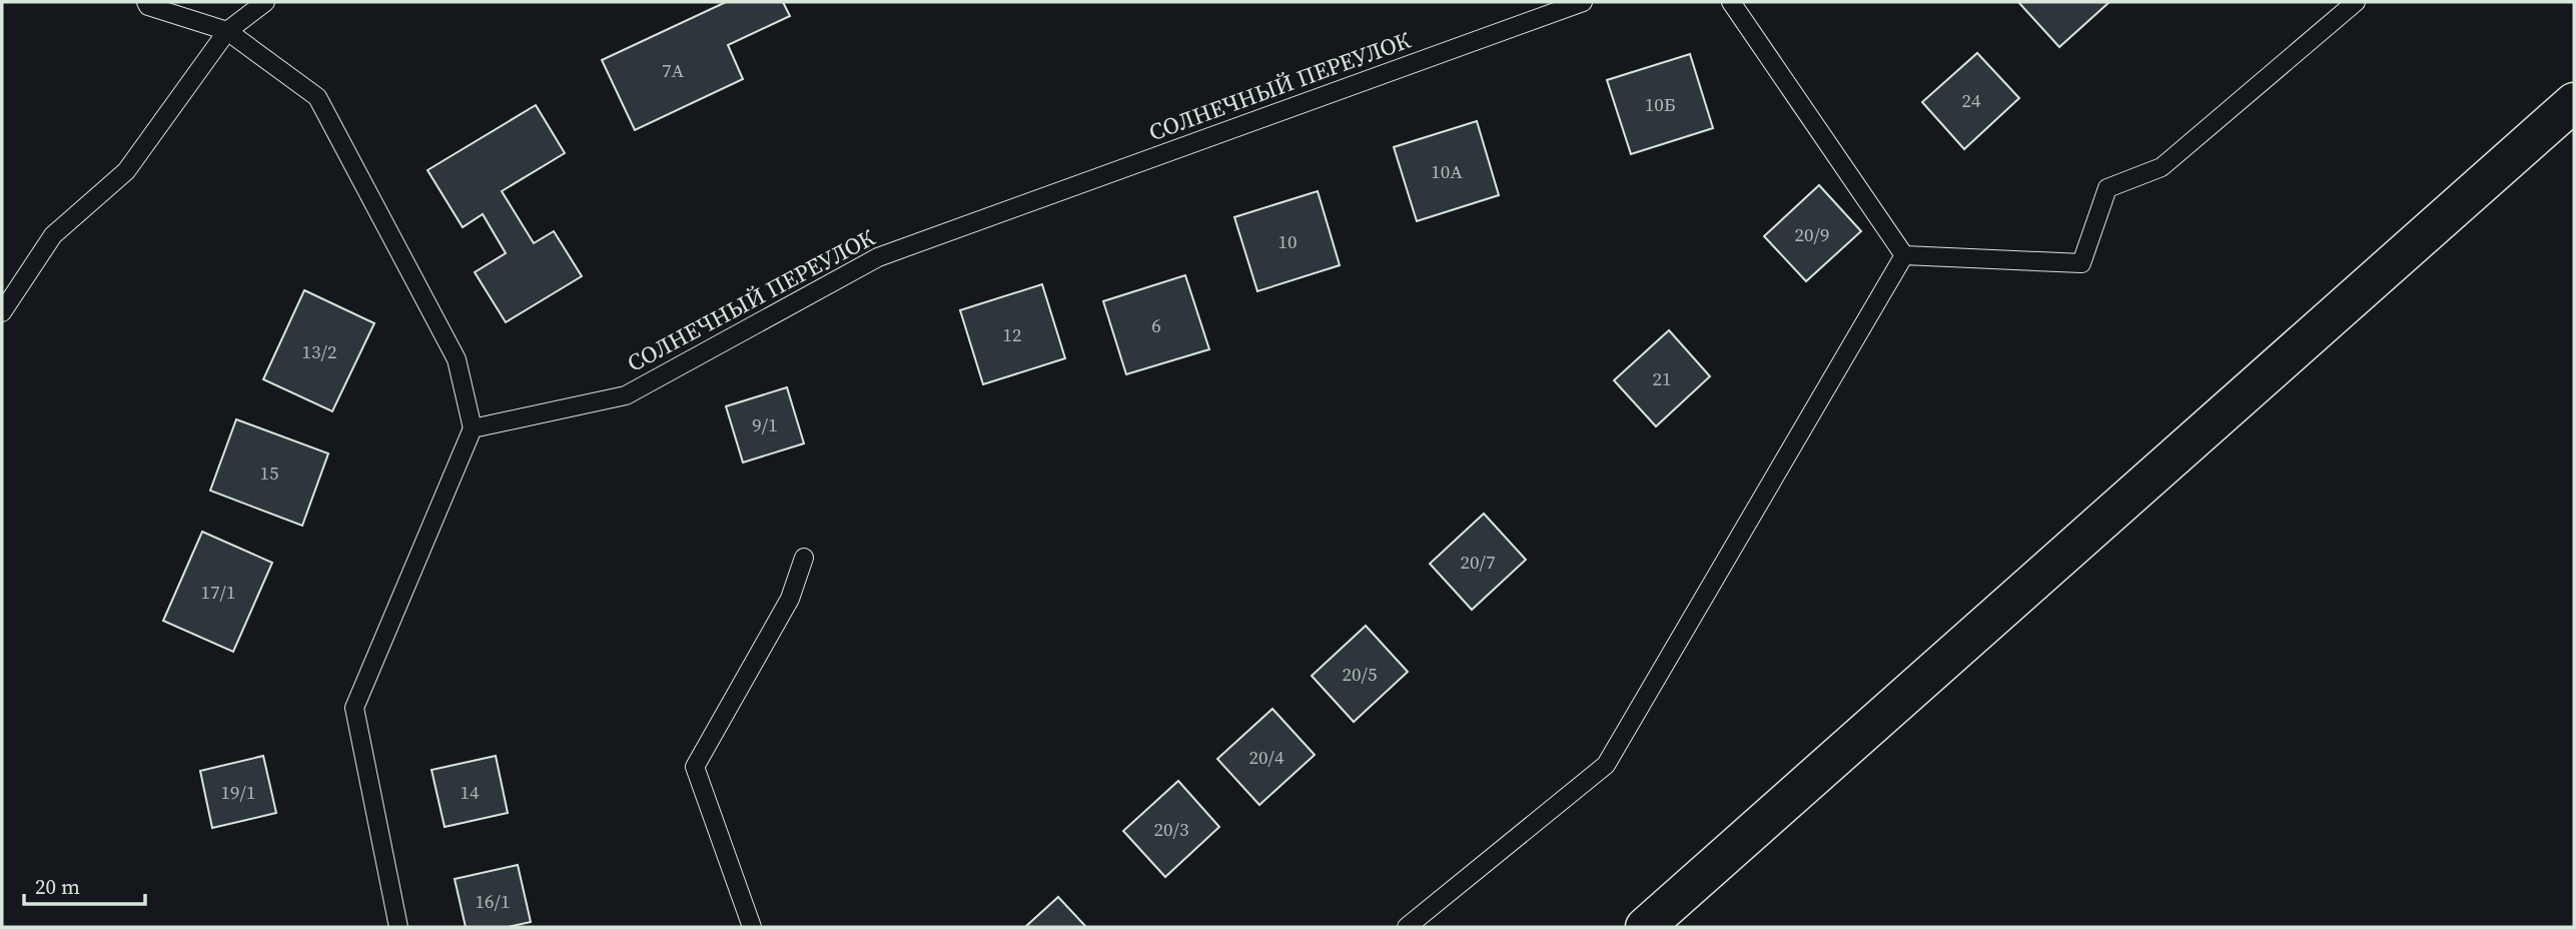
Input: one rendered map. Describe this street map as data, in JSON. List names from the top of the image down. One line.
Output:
{"streets":{"lane":["СОЛНЕЧНЫЙ ПЕРЕУЛОК"]},"house_numbers":["7А","24","10Б","10А","20/9","10","6","12","13/2","21","9/1","15","20/7","17/1","20/5","20/4","19/1","14","20/3","16/1"],"scale_bar":"20 m"}
